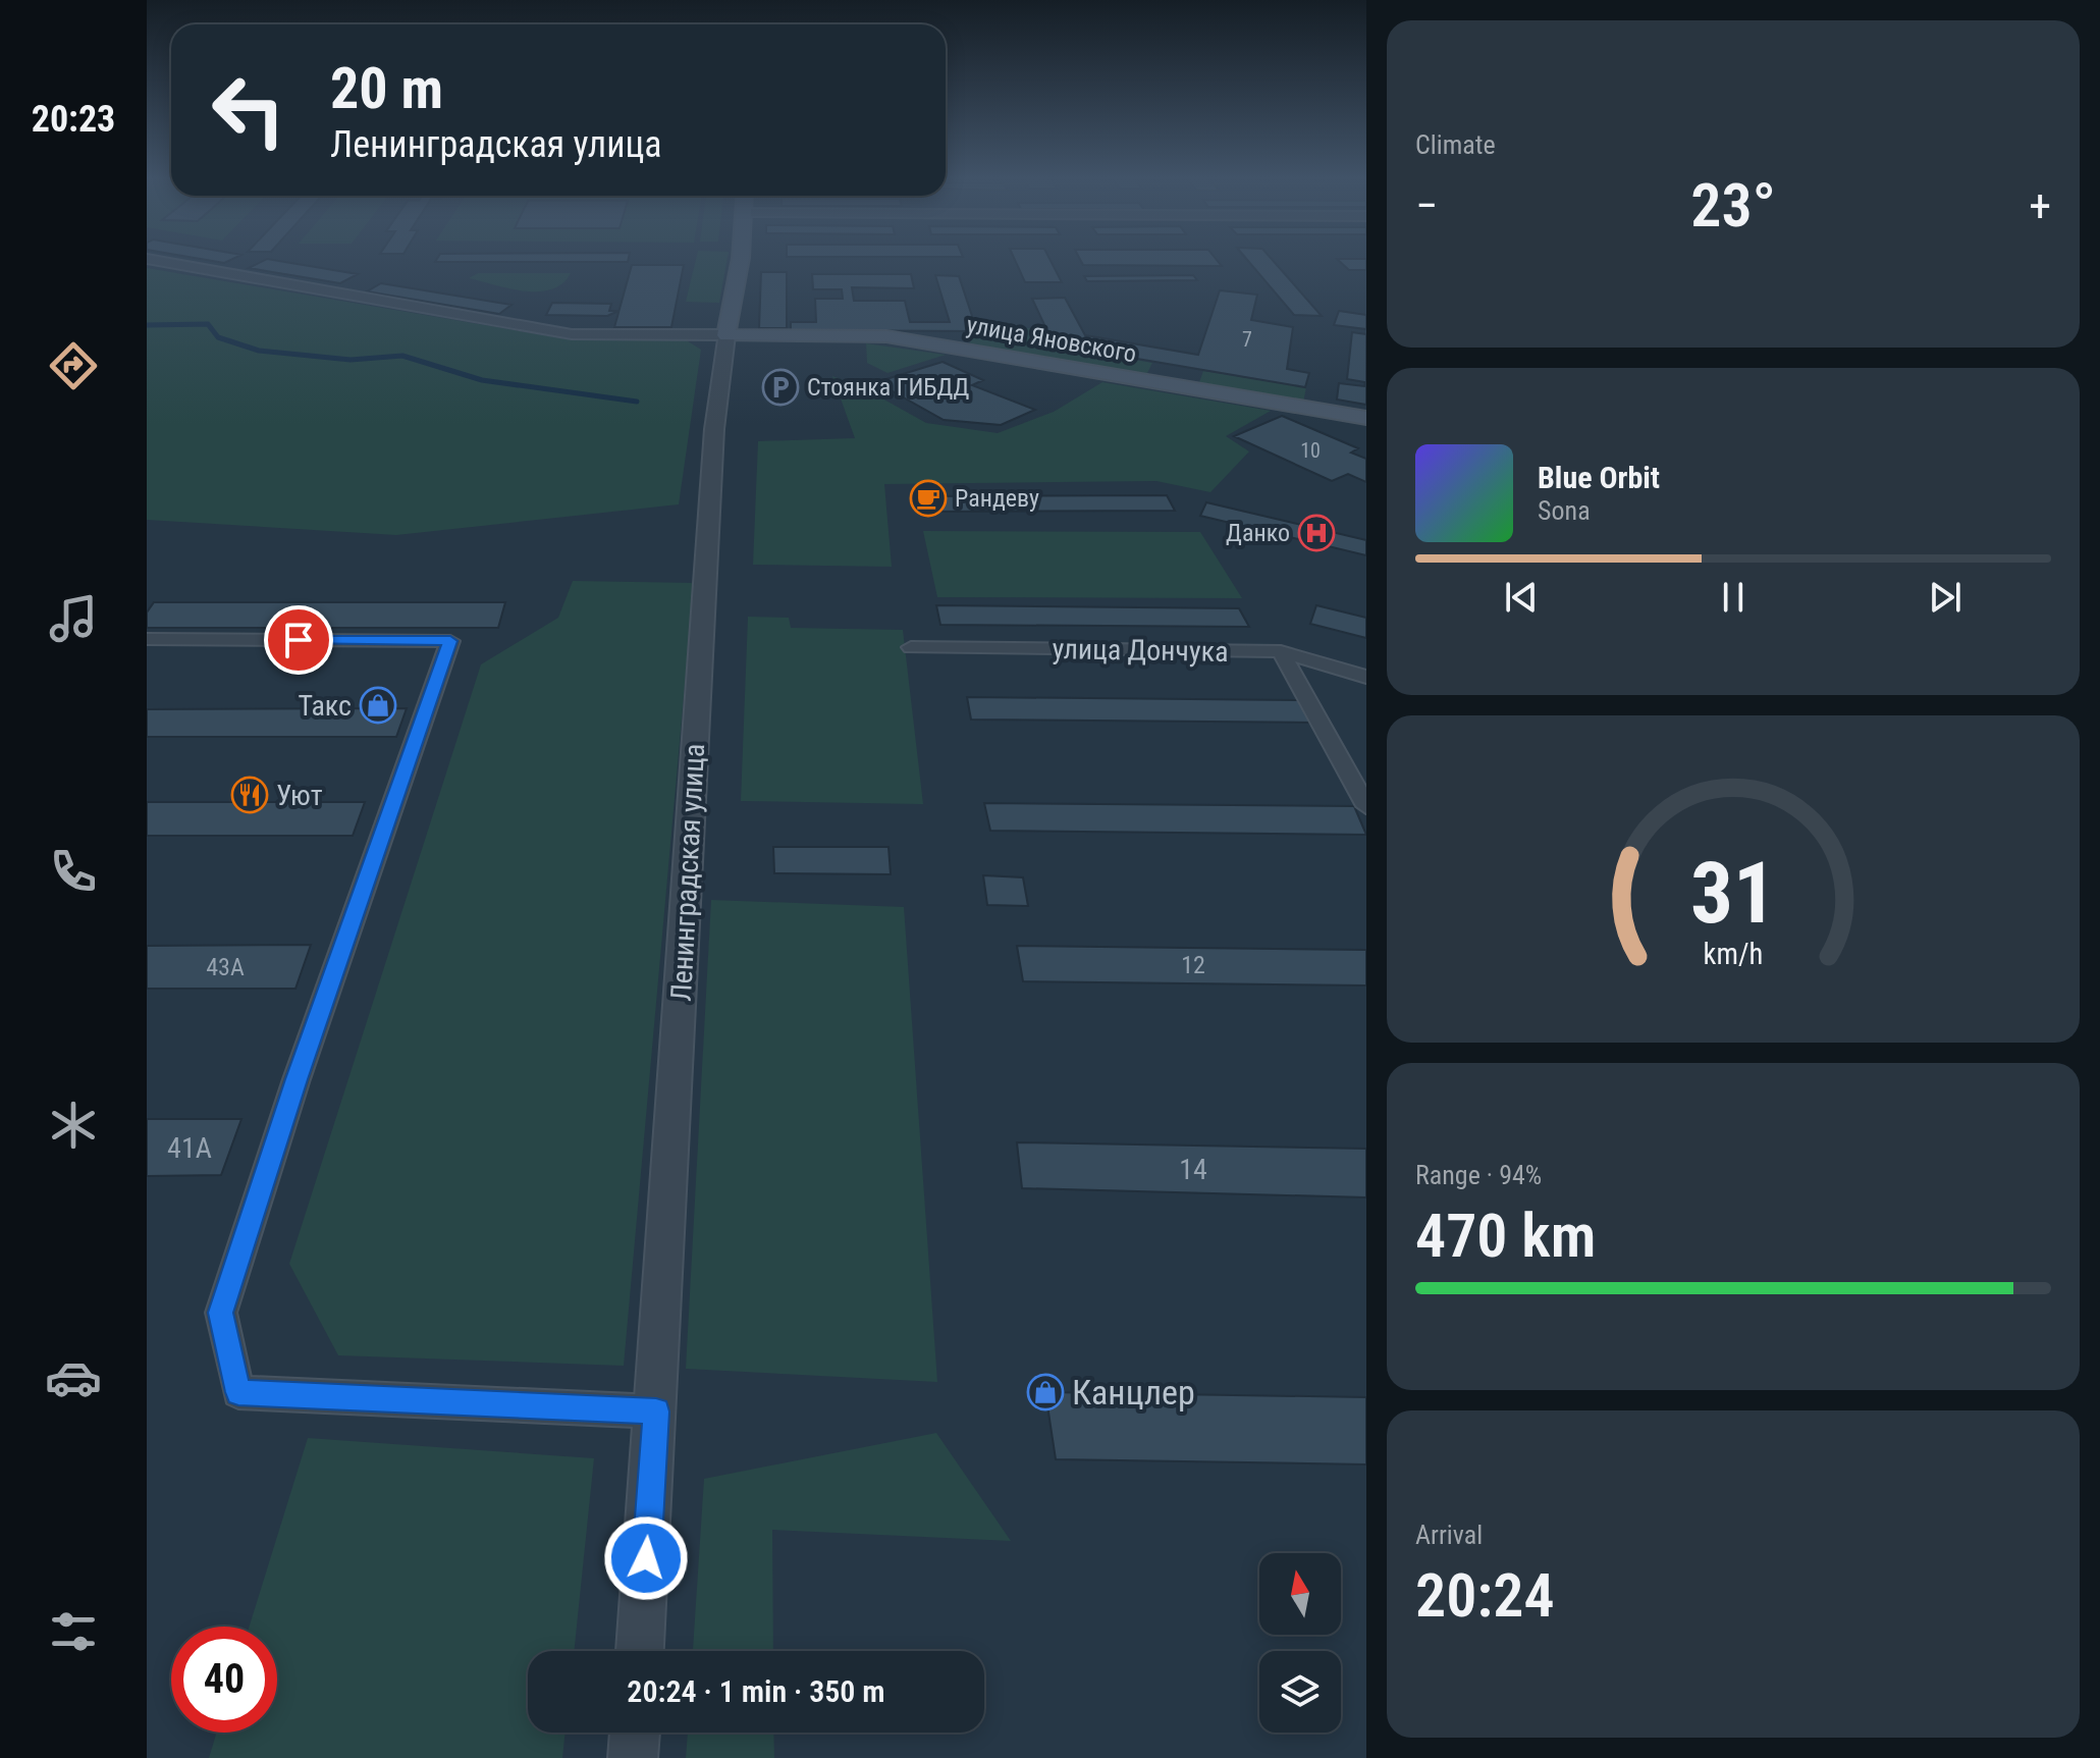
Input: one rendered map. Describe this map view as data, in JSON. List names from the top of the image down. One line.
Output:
{"streets":{"main road":["улица Яновского"],"street":["улица Дончука","Ленинградская улица"]},"crossings":[["улица Яновского","Ленинградская улица"]],"places":{"parking":["Стоянка ГИБДД"],"cafe":["Рандеву"],"hospital":["Данко"],"shop":["Такс","Канцлер"],"restaurant":["Уют"]},"house_numbers":["7","10","12","43А","41А","14"],"north":"top","page":{"tabs":"20:23","tile":["Climate",["Range · 94%","470 km"],["Arrival","20:24"]],"turn":["20 m","Ленинградская улица"],"heat":["−","23°","+"],"song":["Blue Orbit","Sona"],"limit":"40","trip":"20:24 · 1 min · 350 m","gauge":["31","km/h"]}}
